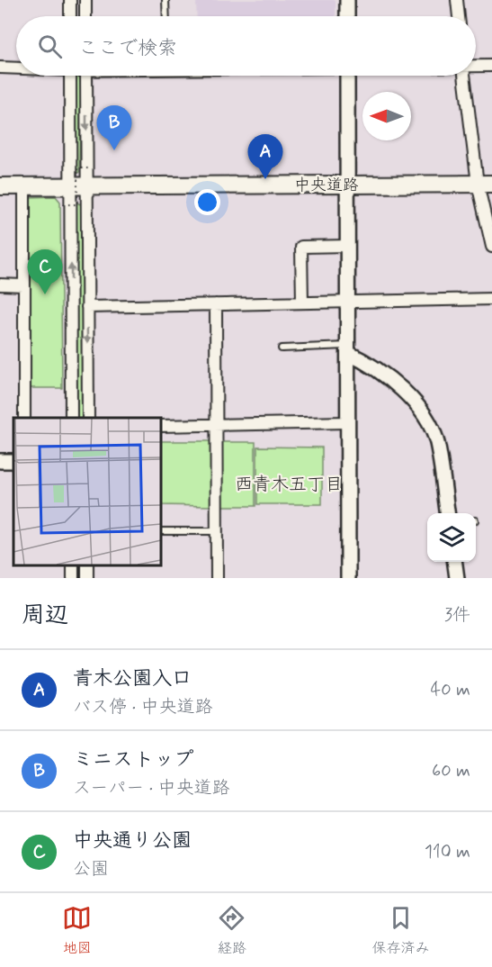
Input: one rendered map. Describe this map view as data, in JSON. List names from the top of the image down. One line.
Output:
{"streets":{"main road":["中央道路"]},"districts":["西青木五丁目"],"north":"left","page":{"search":"ここで検索","pins":["B","A","C"],"heading":["周辺","3件"],"list":[{"mark":"A","name":"青木公園入口","note":"バス停 · 中央道路","value":"40 m"},{"mark":"B","name":"ミニストップ","note":"スーパー · 中央道路","value":"60 m"},{"mark":"C","name":"中央通り公園","note":"公園","value":"110 m"}],"nav":["地図","経路","保存済み"]}}
